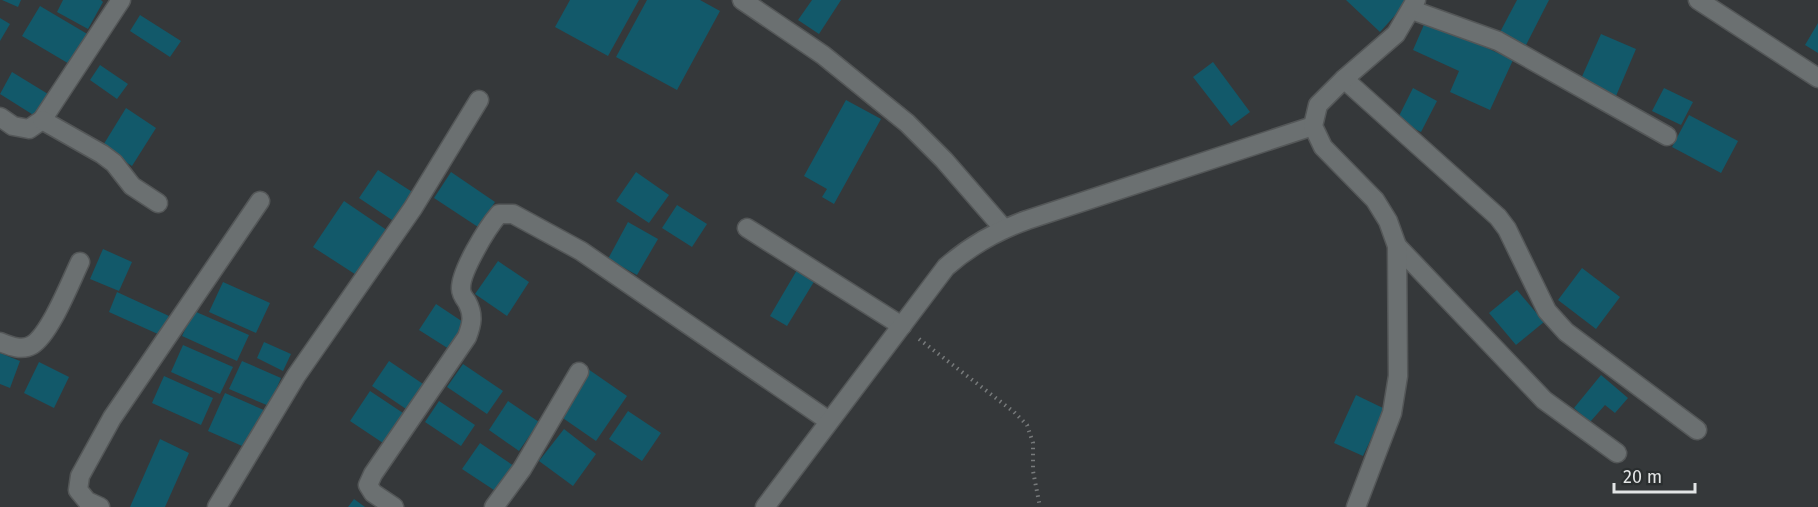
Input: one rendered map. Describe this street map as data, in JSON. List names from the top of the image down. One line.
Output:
{"scale_bar":"20 m"}
